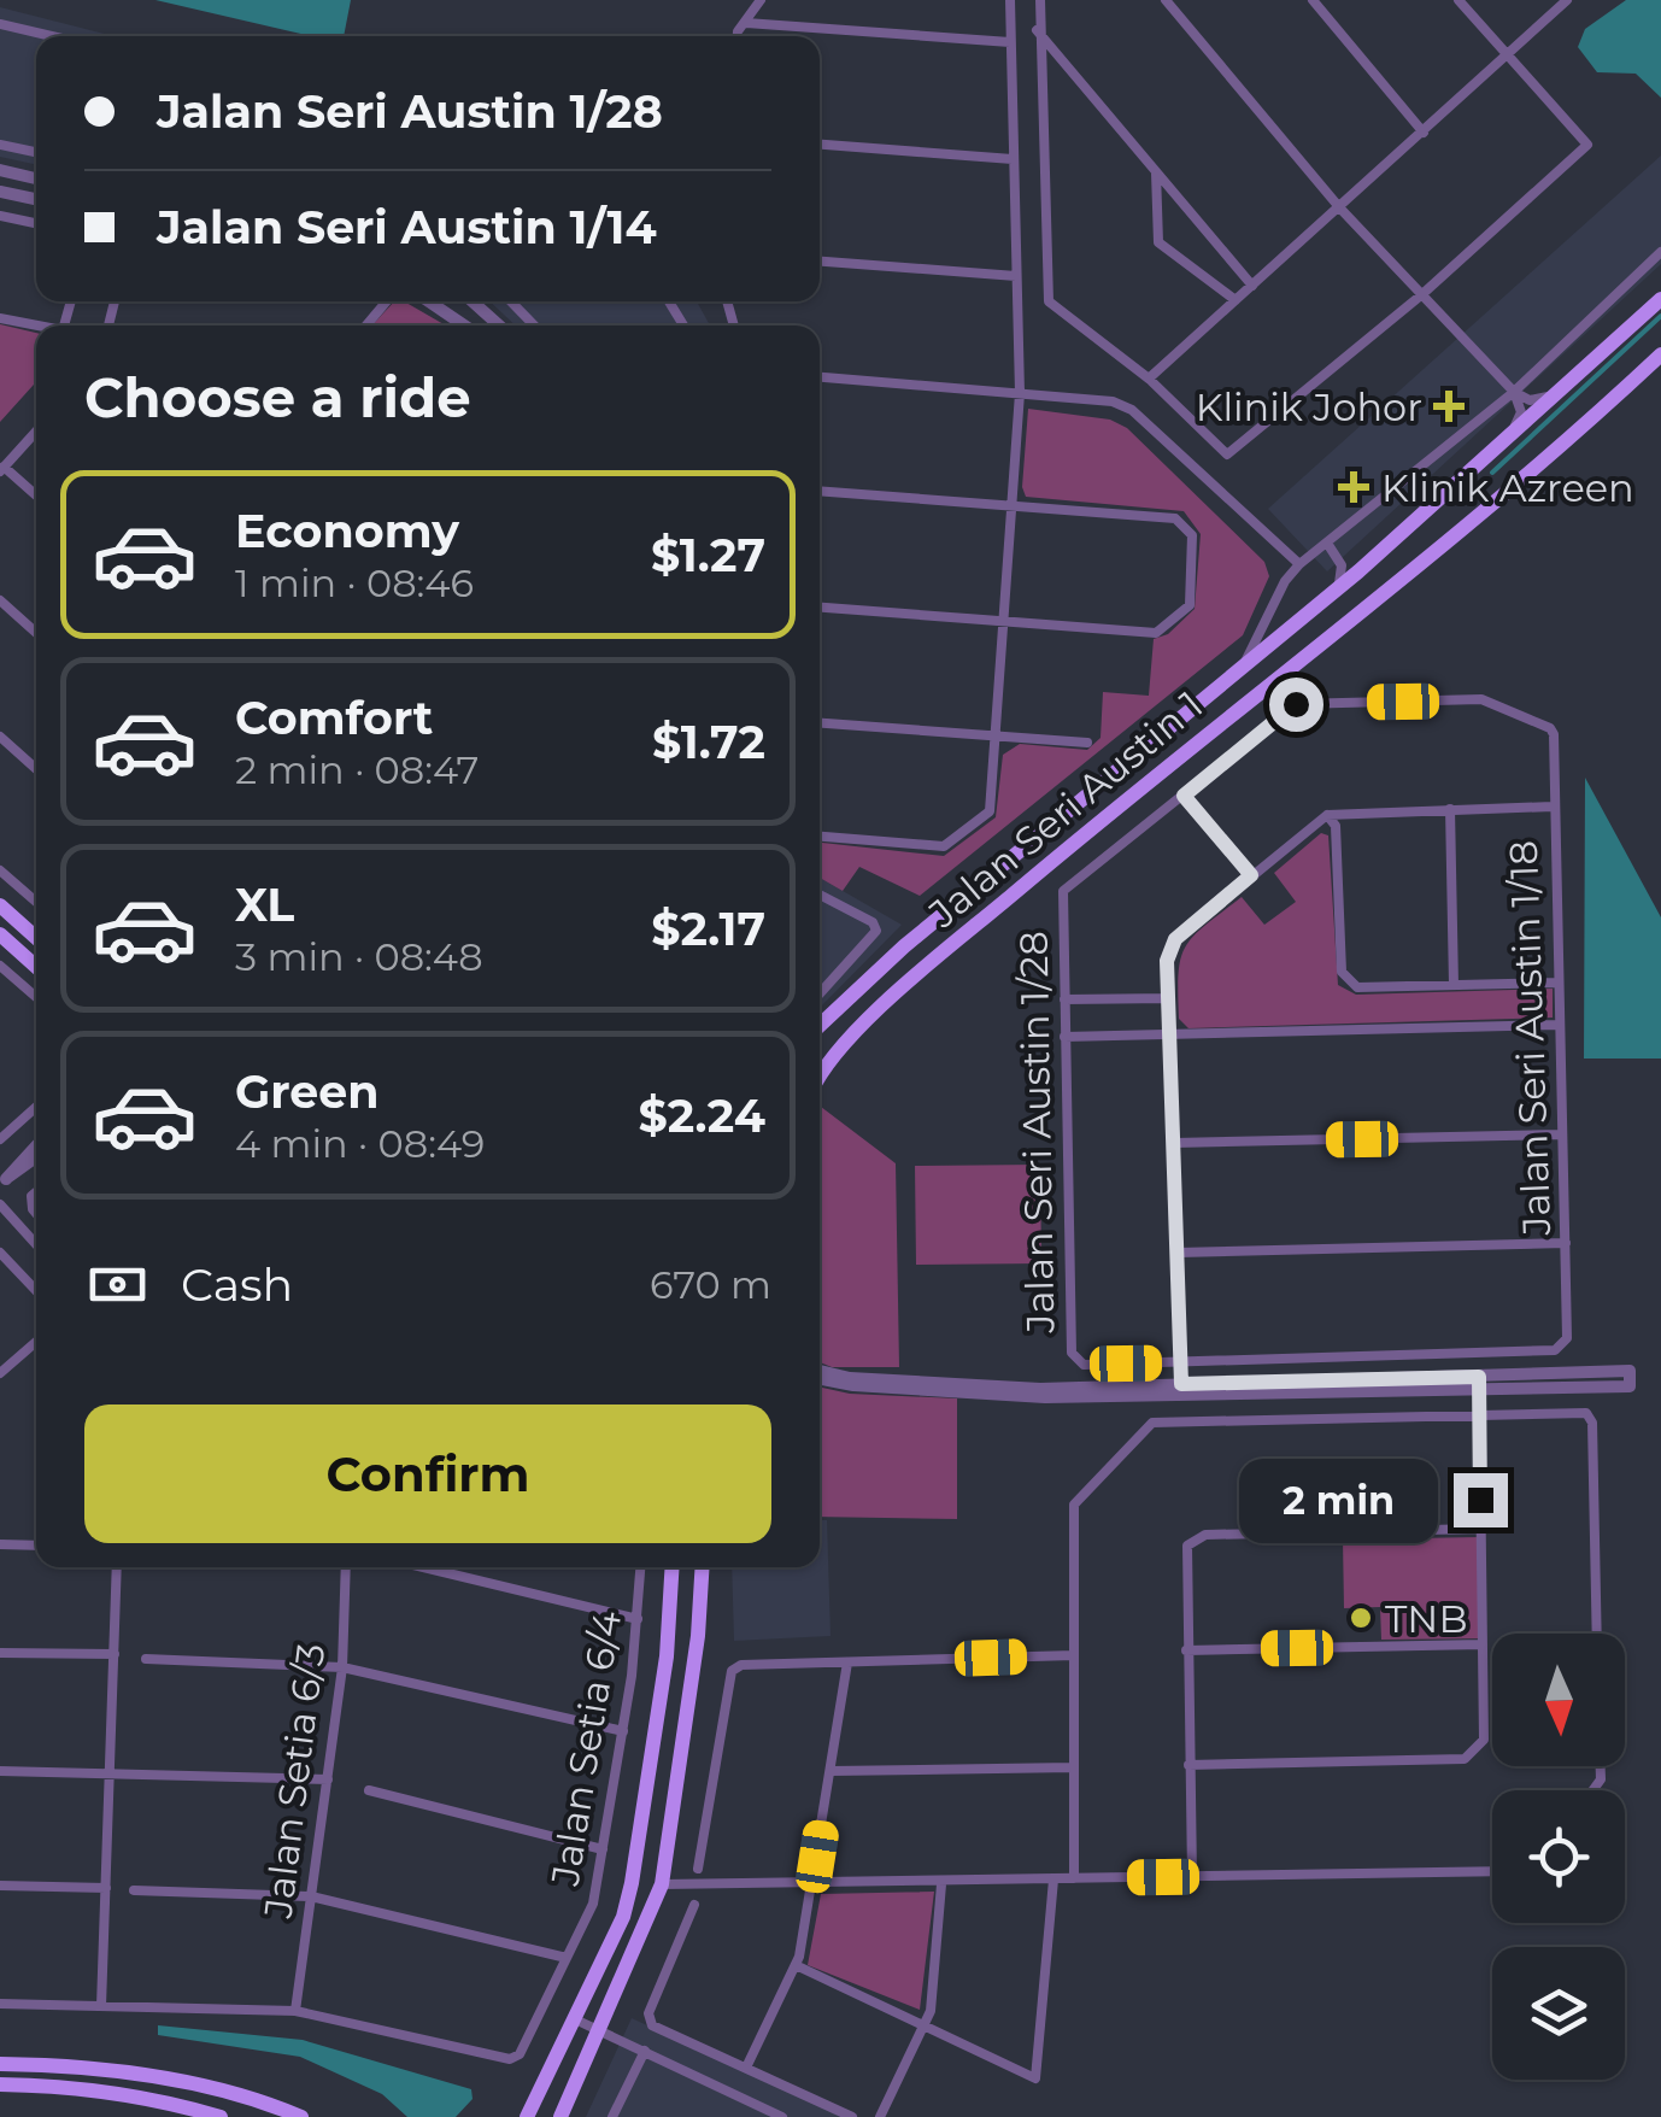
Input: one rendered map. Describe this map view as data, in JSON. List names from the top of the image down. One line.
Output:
{"streets":{"main road":["Jalan Seri Austin 1"],"street":["Jalan Seri Austin 1/18","Jalan Seri Austin 1/28","Jalan Setia 6/4","Jalan Setia 6/3"]},"crossings":[["Jalan Seri Austin 1/18","Jalan Seri Austin 1/28"],["Jalan Setia 6/4","Jalan Setia 6/3"]],"places":{"health":["Klinik Johor","Klinik Azreen"],"other":["TNB"]},"north":"bottom","page":{"banner":["Jalan Seri Austin 1/28","Jalan Seri Austin 1/14"],"heading":"Choose a ride","list":[{"name":"Economy","note":"1 min · 08:46","value":"$1.27"},{"name":"Comfort","note":"2 min · 08:47","value":"$1.72"},{"name":"XL","note":"3 min · 08:48","value":"$2.17"},{"name":"Green","note":"4 min · 08:49","value":"$2.24"}],"pay":["Cash","670 m"],"buttons":"Confirm","bubble":"2 min"}}
